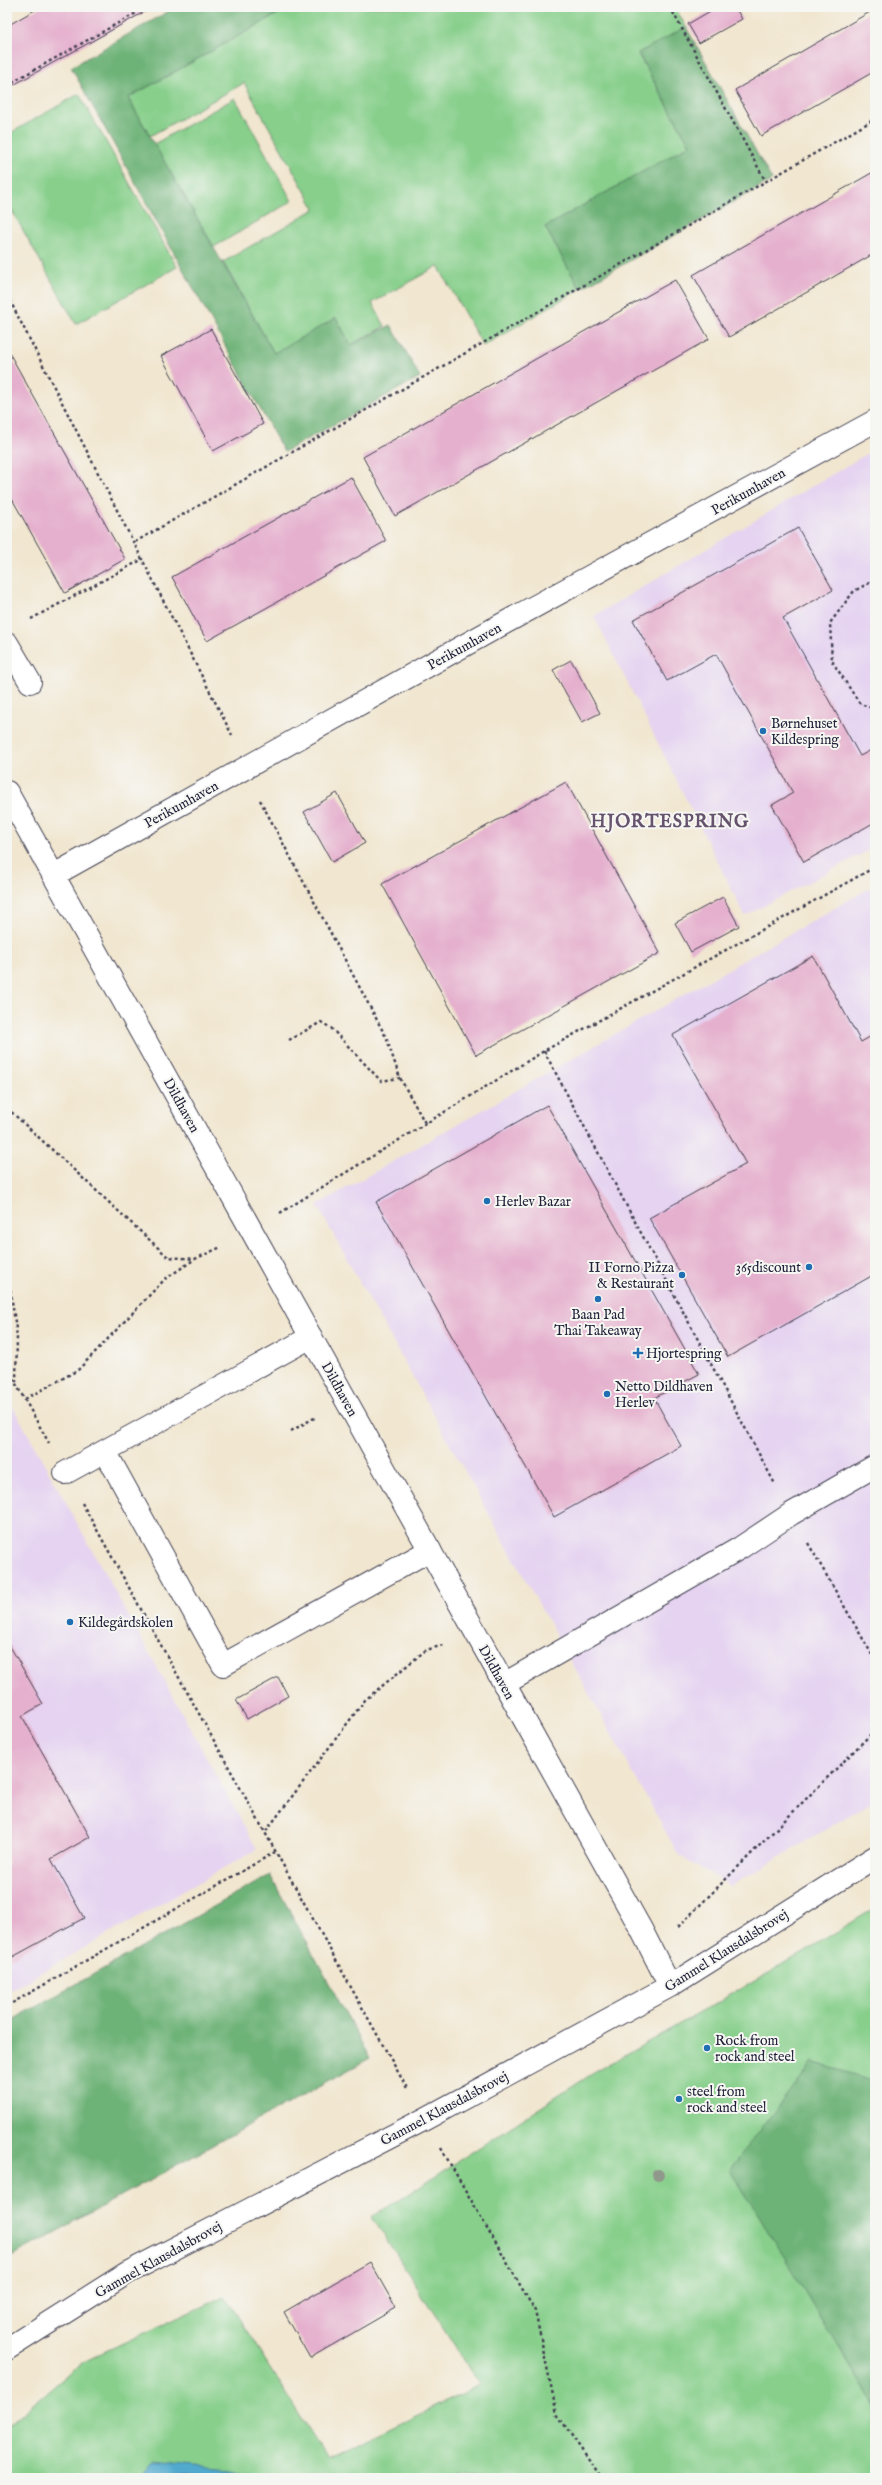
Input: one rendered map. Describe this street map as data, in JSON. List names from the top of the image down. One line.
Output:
{"streets":{"street":["Perikumhaven","Dildhaven","Gammel Klausdalsbrovej"]},"crossings":[["Perikumhaven","Dildhaven"],["Dildhaven","Gammel Klausdalsbrovej"]],"districts":["HJORTESPRING"],"places":{"other":["Børnehuset Kildespring","Herlev Bazar","365discount","II Forno Pizza & Restaurant","Baan Pad Thai Takeaway","Netto Dildhaven Herlev","Kildegårdskolen","Rock from rock and steel","steel from rock and steel"],"health":["Hjortespring"]}}
